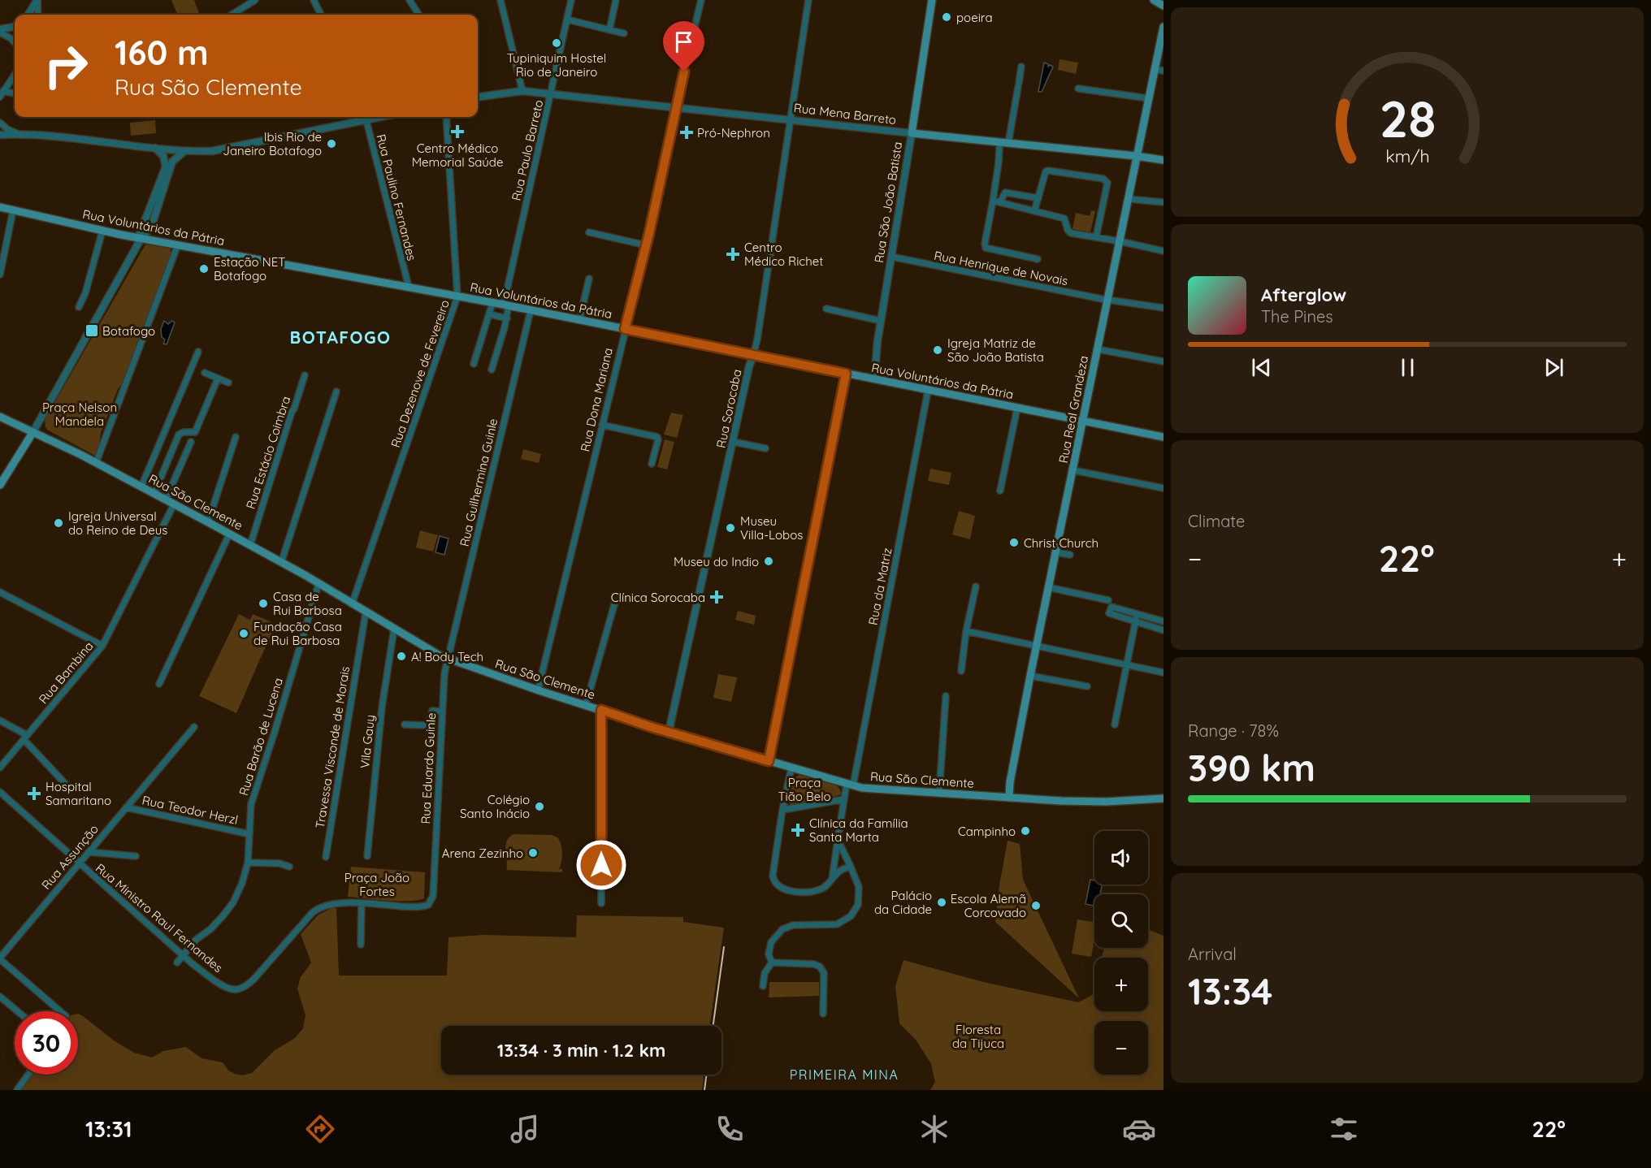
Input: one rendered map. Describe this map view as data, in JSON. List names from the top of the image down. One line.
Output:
{"streets":{"main road":["Rua Mena Barreto","Rua São João Batista","Rua Voluntários da Pátria","Rua Real Grandeza","Rua São Clemente"],"street":["Rua Paulo Barreto","Rua Paulino Fernandes","Rua Henrique de Novais","Rua Dezenove de Fevereiro","Rua Dona Mariana","Rua Sorocaba","Rua Estácio Coimbra","Rua Guilhermina Guinle","Rua da Matriz","Rua Bambina","Rua Barão de Lucena","Vila Gauy","Travessa Visconde de Morais","Rua Eduardo Guinle","Rua Teodor Herzl","Rua Assunção","Rua Ministro Raul Fernandes"]},"crossings":[["Rua Mena Barreto","Rua Paulo Barreto"],["Rua Mena Barreto","Rua São João Batista"],["Rua Mena Barreto","Rua Dona Mariana"],["Rua Mena Barreto","Rua Sorocaba"],["Rua Mena Barreto","Rua Real Grandeza"],["Rua Paulo Barreto","Rua Voluntários da Pátria"],["Rua Paulino Fernandes","Rua Voluntários da Pátria"],["Rua São João Batista","Rua Voluntários da Pátria"],["Rua São João Batista","Rua Henrique de Novais"],["Rua Voluntários da Pátria","Rua Dezenove de Fevereiro"],["Rua Voluntários da Pátria","Rua Dona Mariana"],["Rua Voluntários da Pátria","Rua Sorocaba"],["Rua Voluntários da Pátria","Rua Real Grandeza"],["Rua Voluntários da Pátria","Rua Guilhermina Guinle"],["Rua Voluntários da Pátria","Rua da Matriz"],["Rua Henrique de Novais","Rua Real Grandeza"],["Rua Dezenove de Fevereiro","Rua São Clemente"],["Rua Dona Mariana","Rua São Clemente"],["Rua Sorocaba","Rua São Clemente"],["Rua Real Grandeza","Rua São Clemente"],["Rua Estácio Coimbra","Rua São Clemente"],["Rua Guilhermina Guinle","Rua São Clemente"],["Rua Guilhermina Guinle","Rua Eduardo Guinle"],["Rua São Clemente","Rua da Matriz"],["Rua São Clemente","Rua Bambina"],["Rua São Clemente","Rua Barão de Lucena"],["Rua São Clemente","Vila Gauy"],["Rua São Clemente","Travessa Visconde de Morais"],["Rua São Clemente","Rua Eduardo Guinle"],["Rua Barão de Lucena","Rua Teodor Herzl"],["Rua Barão de Lucena","Rua Ministro Raul Fernandes"],["Rua Eduardo Guinle","Rua Ministro Raul Fernandes"],["Rua Teodor Herzl","Rua Assunção"],["Rua Assunção","Rua Ministro Raul Fernandes"]],"districts":["BOTAFOGO","PRIMEIRA MINA"],"parks":["Praça Nelson Mandela","Praça Tião Belo","Praça João Fortes","Floresta da Tijuca"],"places":{"other":["poeira","Tupiniquim Hostel Rio de Janeiro","Ibis Rio de Janeiro Botafogo","Estação NET Botafogo","Igreja Matriz de São João Batista","Igreja Universal do Reino de Deus","Museu Villa-Lobos","Christ Church","Museu do Indio","Casa de Rui Barbosa","Fundação Casa de Rui Barbosa","A! Body Tech","Colégio Santo Inácio","Campinho","Arena Zezinho","Palácio da Cidade","Escola Alemã Corcovado"],"health":["Centro Médico Memorial Saúde","Pró-Nephron","Centro Médico Richet","Clínica Sorocaba","Hospital Samaritano","Clínica da Família Santa Marta"],"transit":["Botafogo"]},"page":{"turn":["160 m","Rua São Clemente"],"song":["Afterglow","The Pines"],"tile":["Climate",["Range · 78%","390 km"],["Arrival","13:34"]],"heat":["−","22°","+"],"map_buttons":["+","−"],"limit":"30","trip":"13:34 · 3 min · 1.2 km","tabs":["13:31","22°"],"gauge":["28","km/h"]}}
